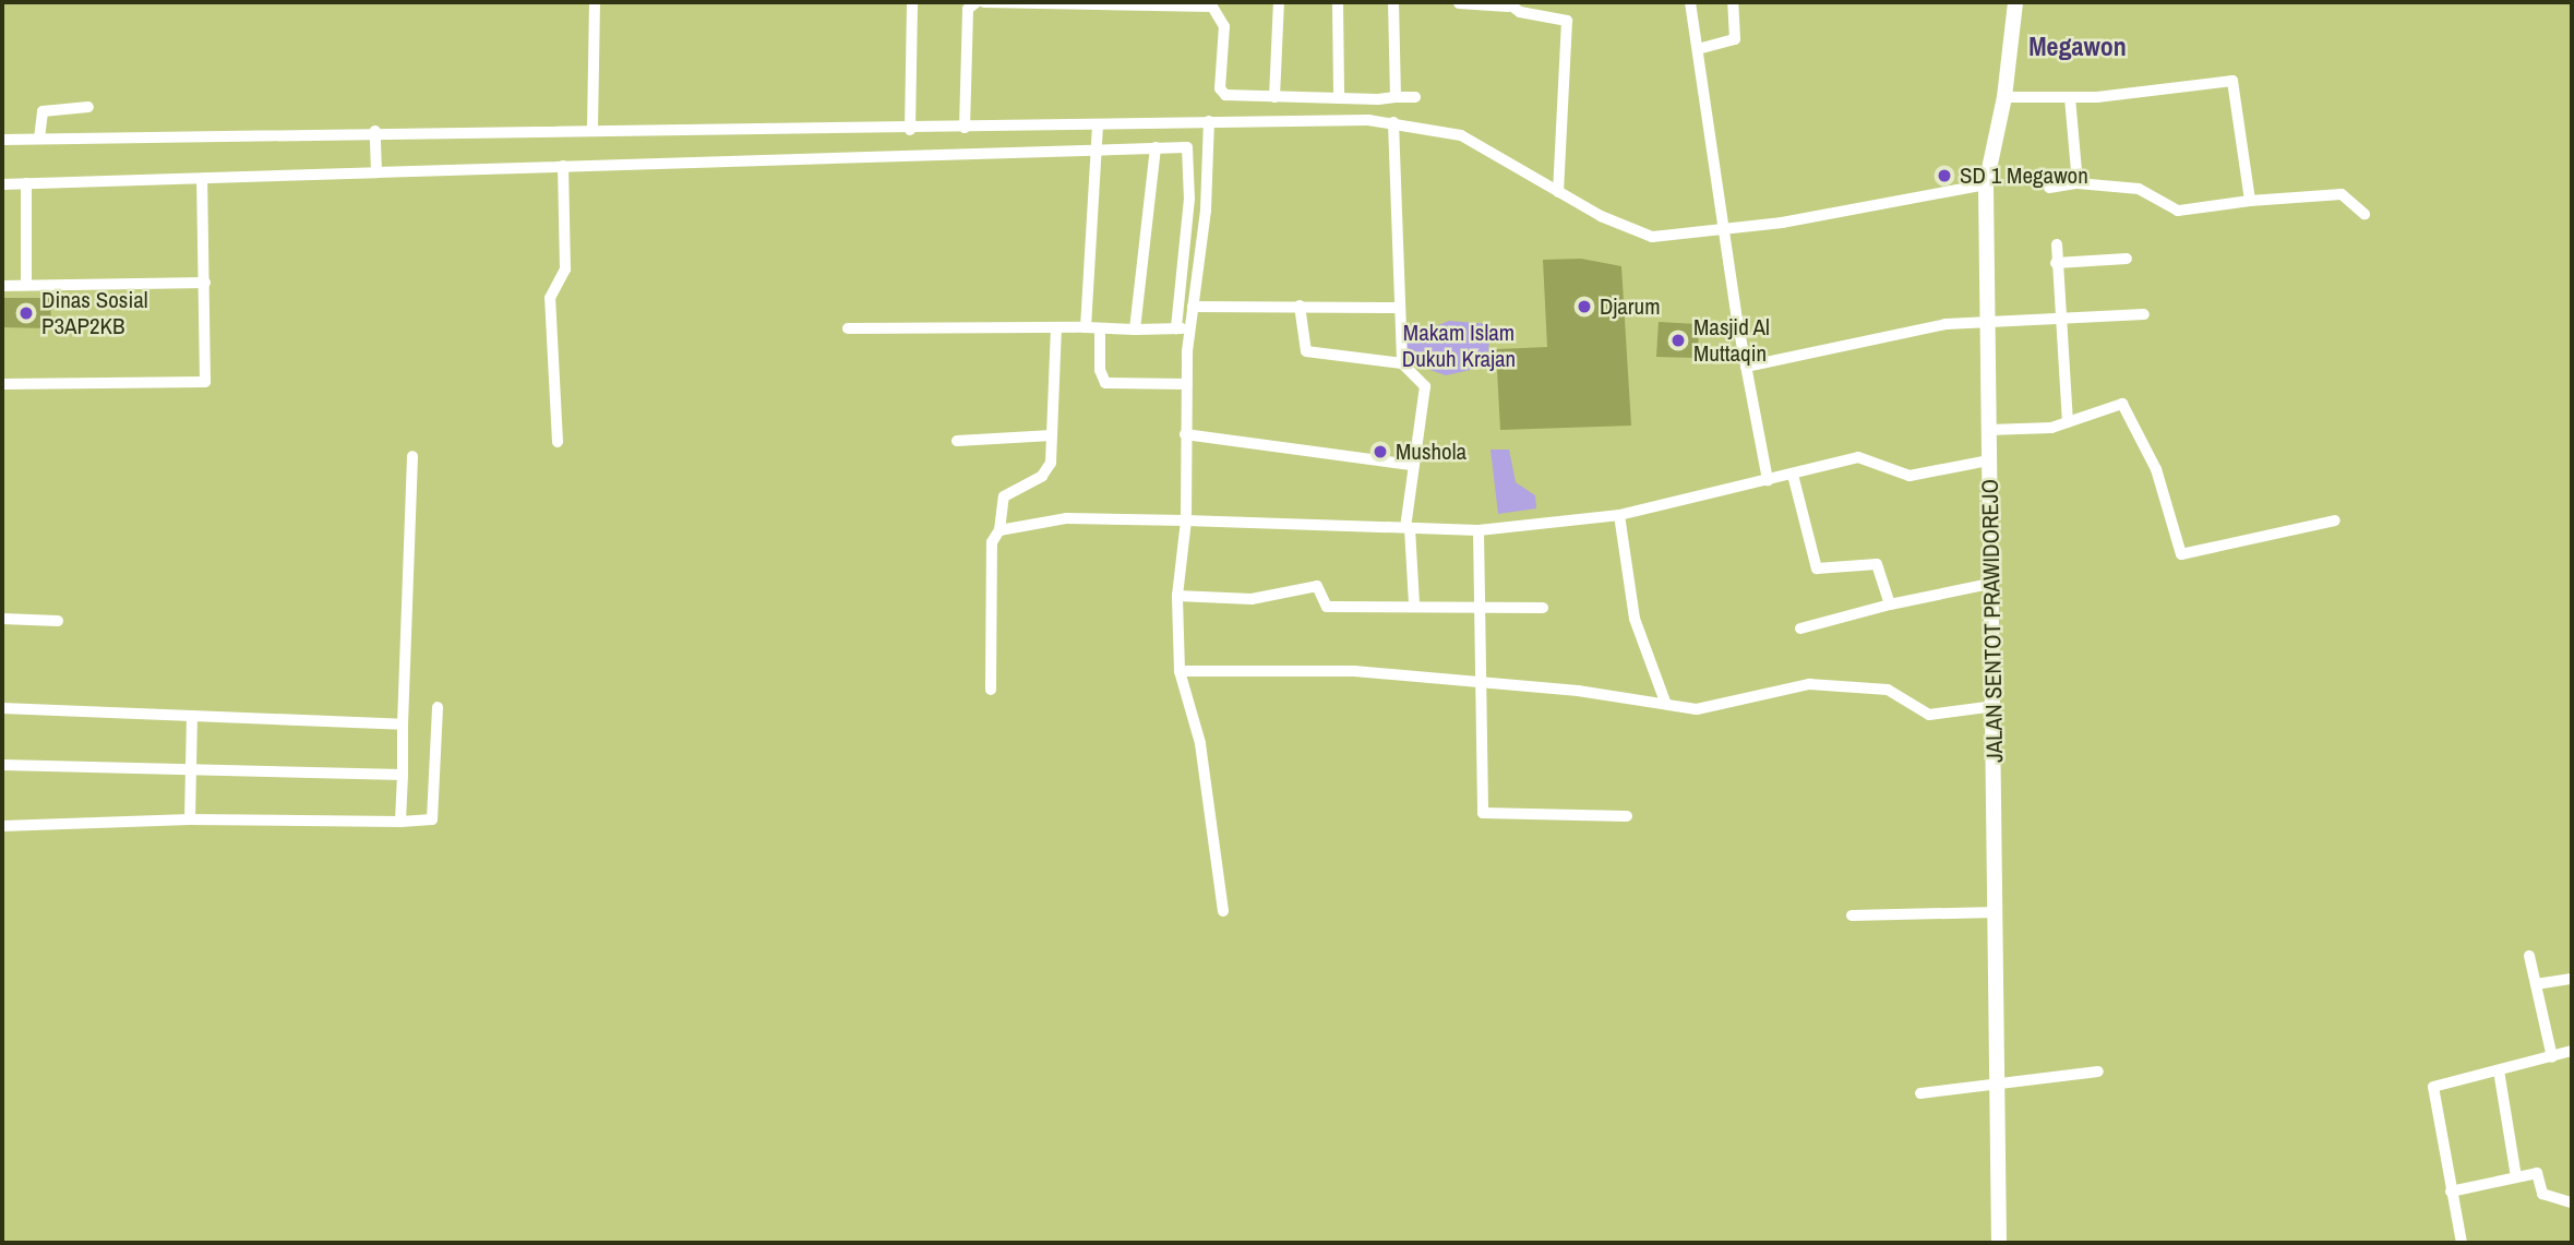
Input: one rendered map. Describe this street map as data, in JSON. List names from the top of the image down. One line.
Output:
{"streets":{"main road":["JALAN SENTOT PRAWIDOREJO"]},"districts":["Megawon"],"parks":["Makam Islam Dukuh Krajan"],"places":["SD 1 Megawon","Djarum","Dinas Sosial P3AP2KB","Masjid Al Muttaqin","Mushola"]}
